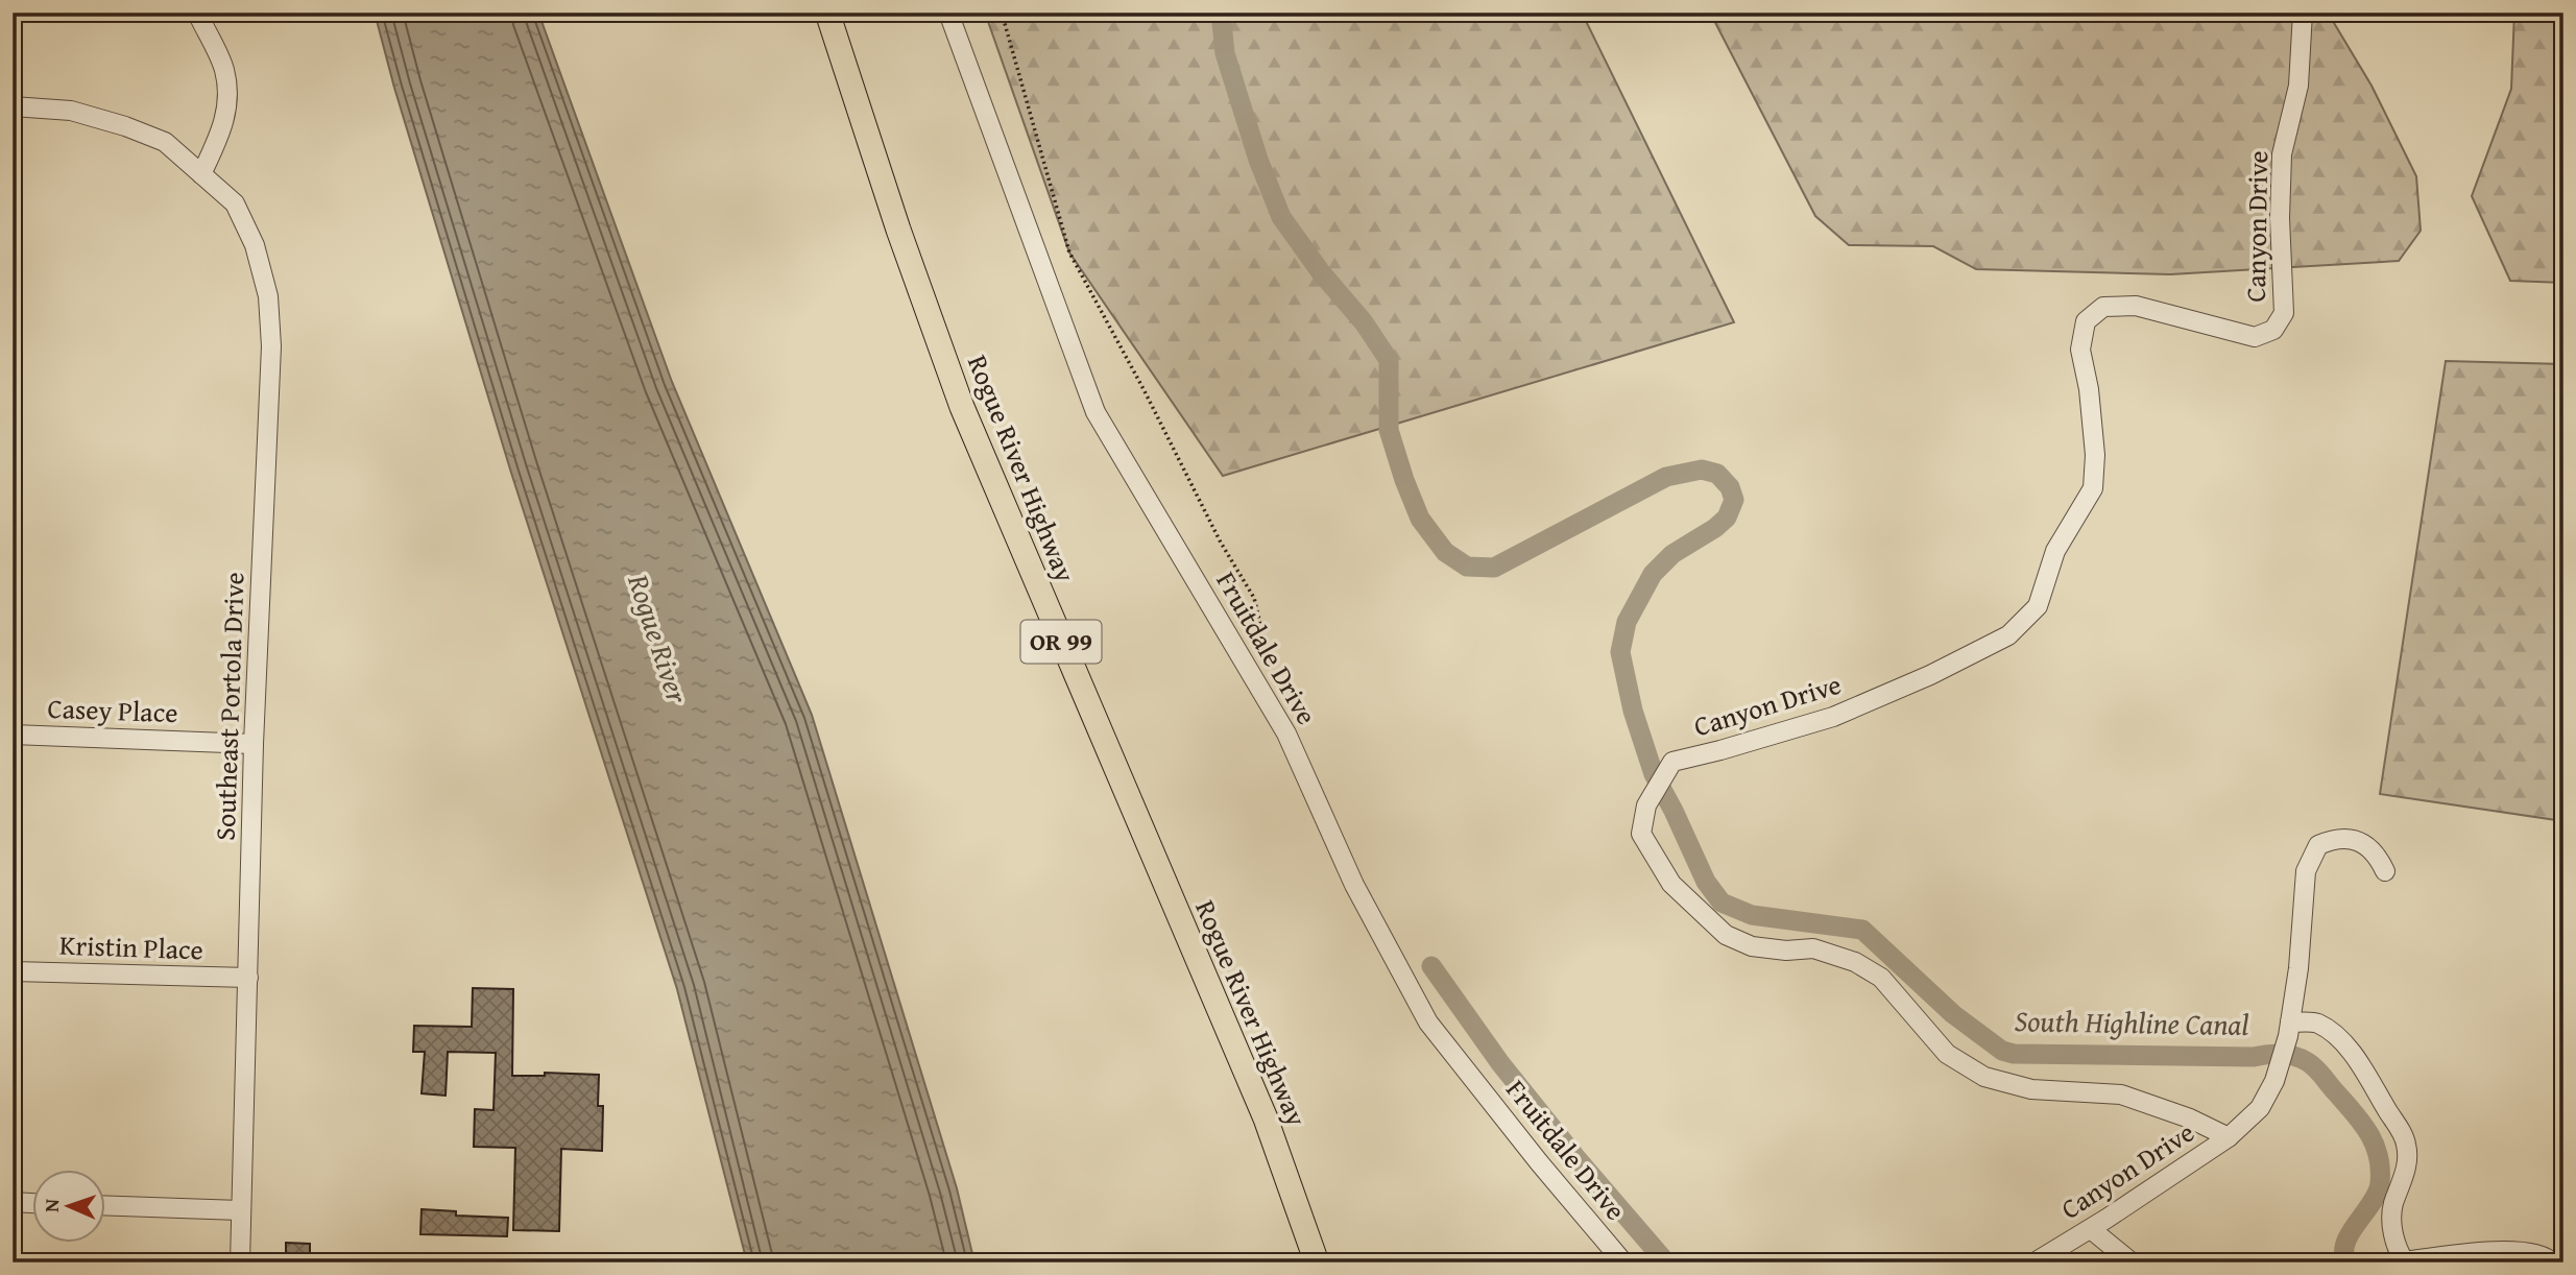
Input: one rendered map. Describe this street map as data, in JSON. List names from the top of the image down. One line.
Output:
{"streets":{"main road":["Rogue River Highway","OR 99"],"street":["Canyon Drive","Fruitdale Drive","Southeast Portola Drive","Casey Place","Kristin Place"]},"crossings":[["Southeast Portola Drive","Casey Place"],["Southeast Portola Drive","Kristin Place"]],"water":["Rogue River","South Highline Canal"],"north":"left"}
